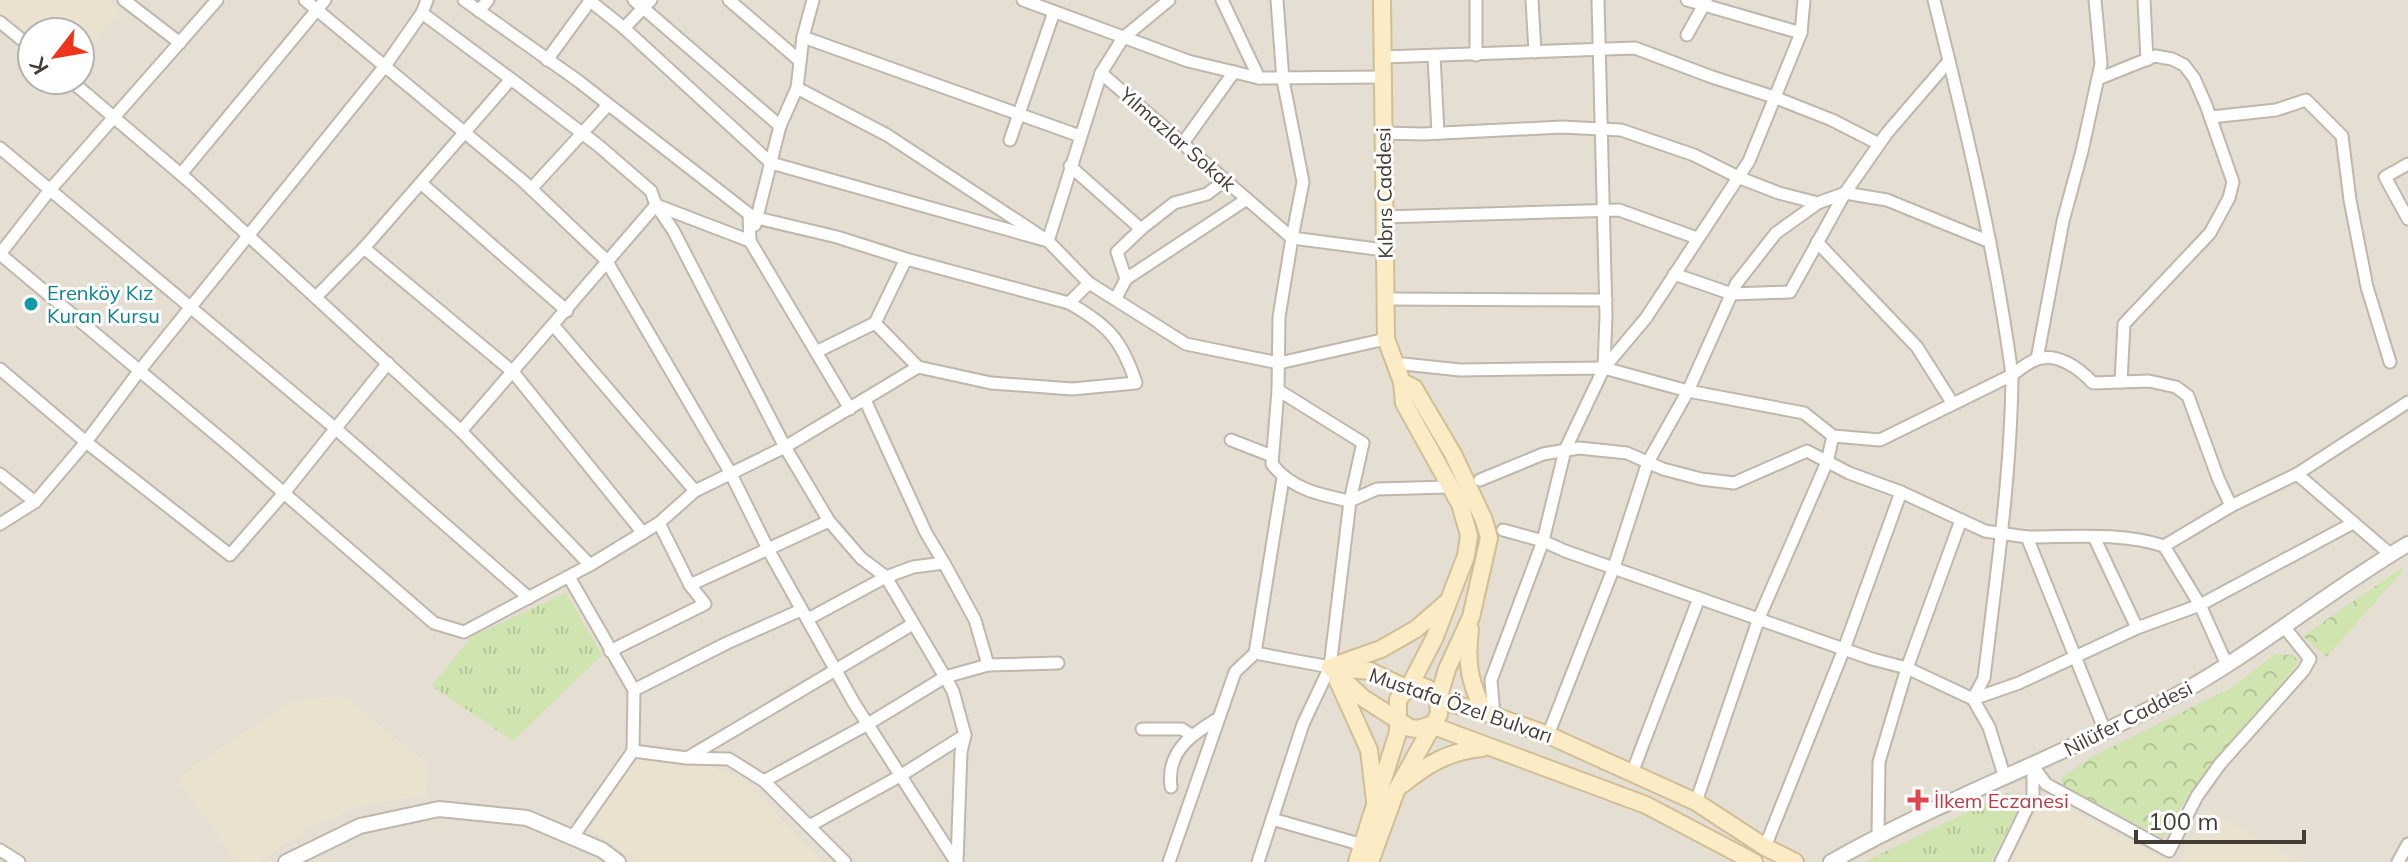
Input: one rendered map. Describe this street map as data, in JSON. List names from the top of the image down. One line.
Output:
{"streets":{"main road":["Kıbrıs Caddesi","Mustafa Özel Bulvarı"],"street":["Yılmazlar Sokak","Nilüfer Caddesi"]},"crossings":[["Kıbrıs Caddesi","Mustafa Özel Bulvarı"]],"places":{"other":["Erenköy Kız Kuran Kursu"],"health":["İlkem Eczanesi"]},"scale_bar":"100 m","north":"bottom left"}
